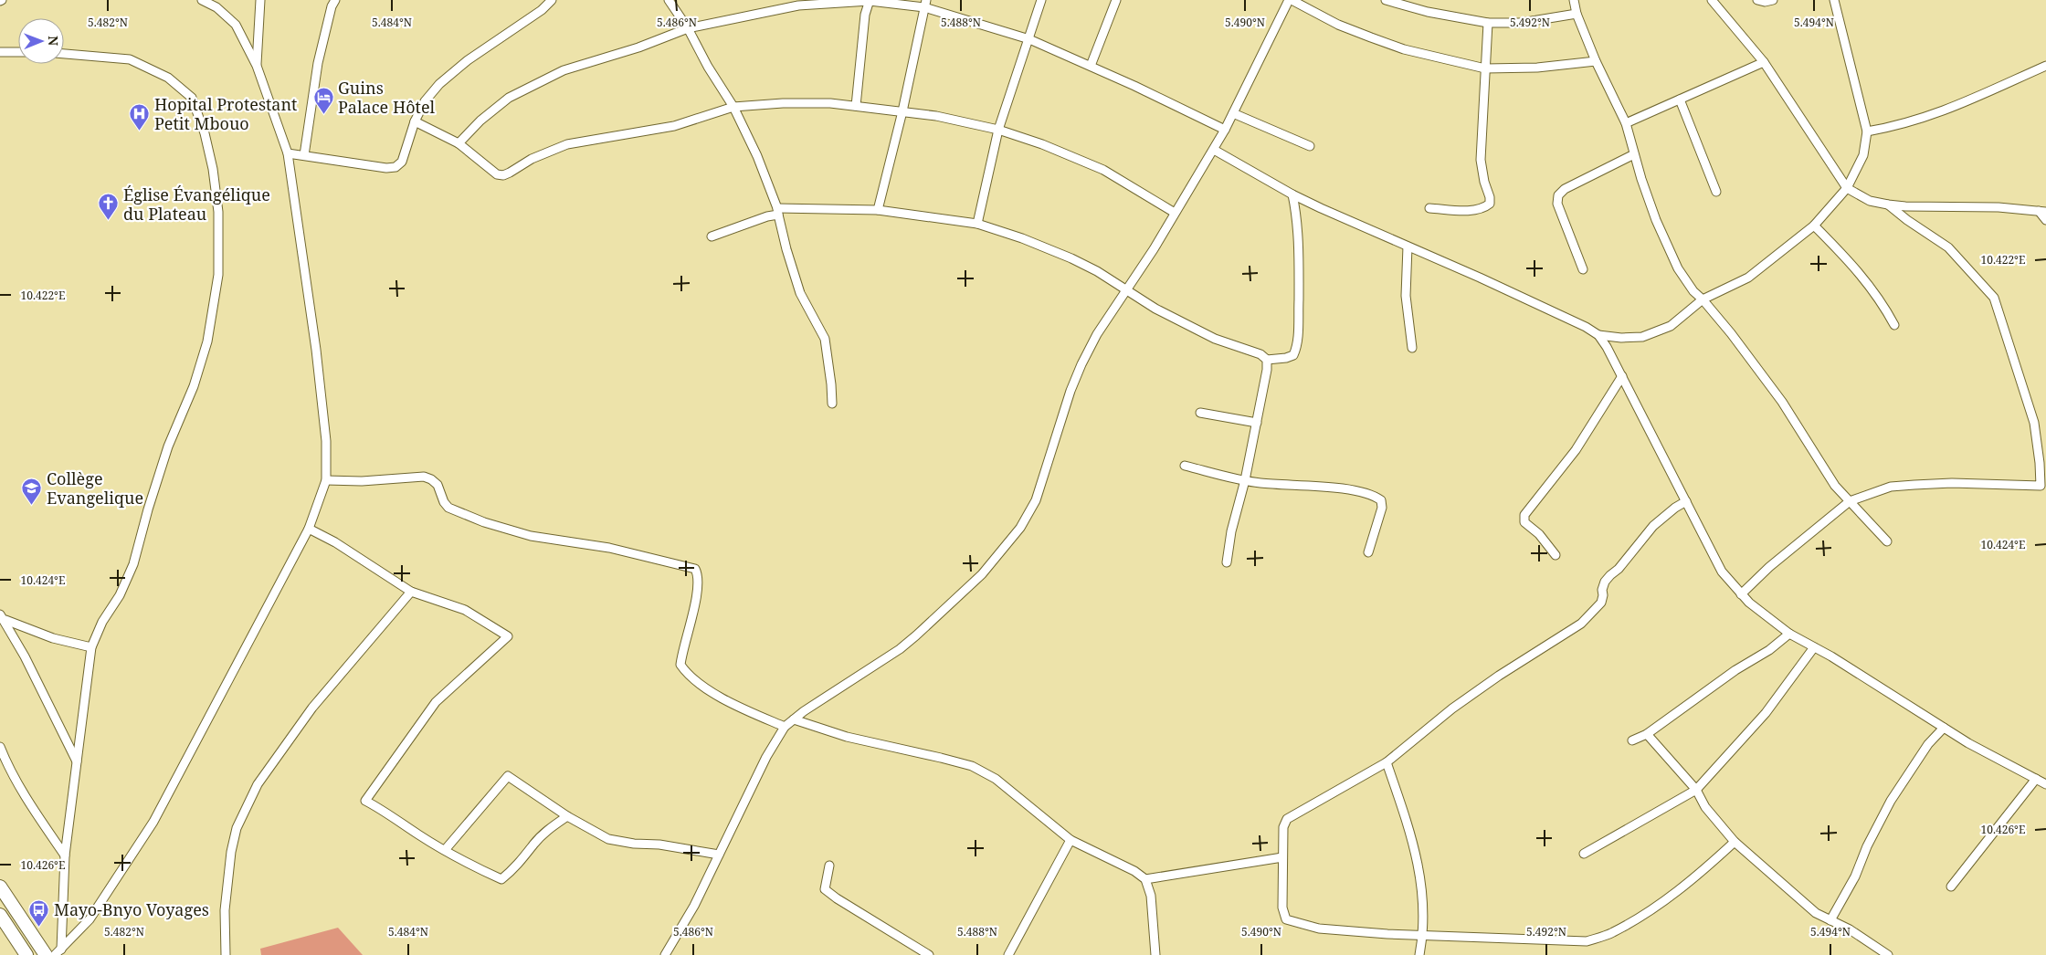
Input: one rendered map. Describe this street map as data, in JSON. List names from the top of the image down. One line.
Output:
{"places":{"hotel":["Guins Palace Hôtel"],"hospital":["Hopital Protestant Petit Mbouo"],"church":["Église Évangélique du Plateau"],"school or university":["Collège Evangelique"],"bus stop":["Mayo-Bnyo Voyages"]},"north":"right","coordinates":["5.482°N","5.484°N","5.486°N","5.488°N","5.490°N","5.492°N","5.494°N","10.422°E","10.424°E","10.426°E"]}
